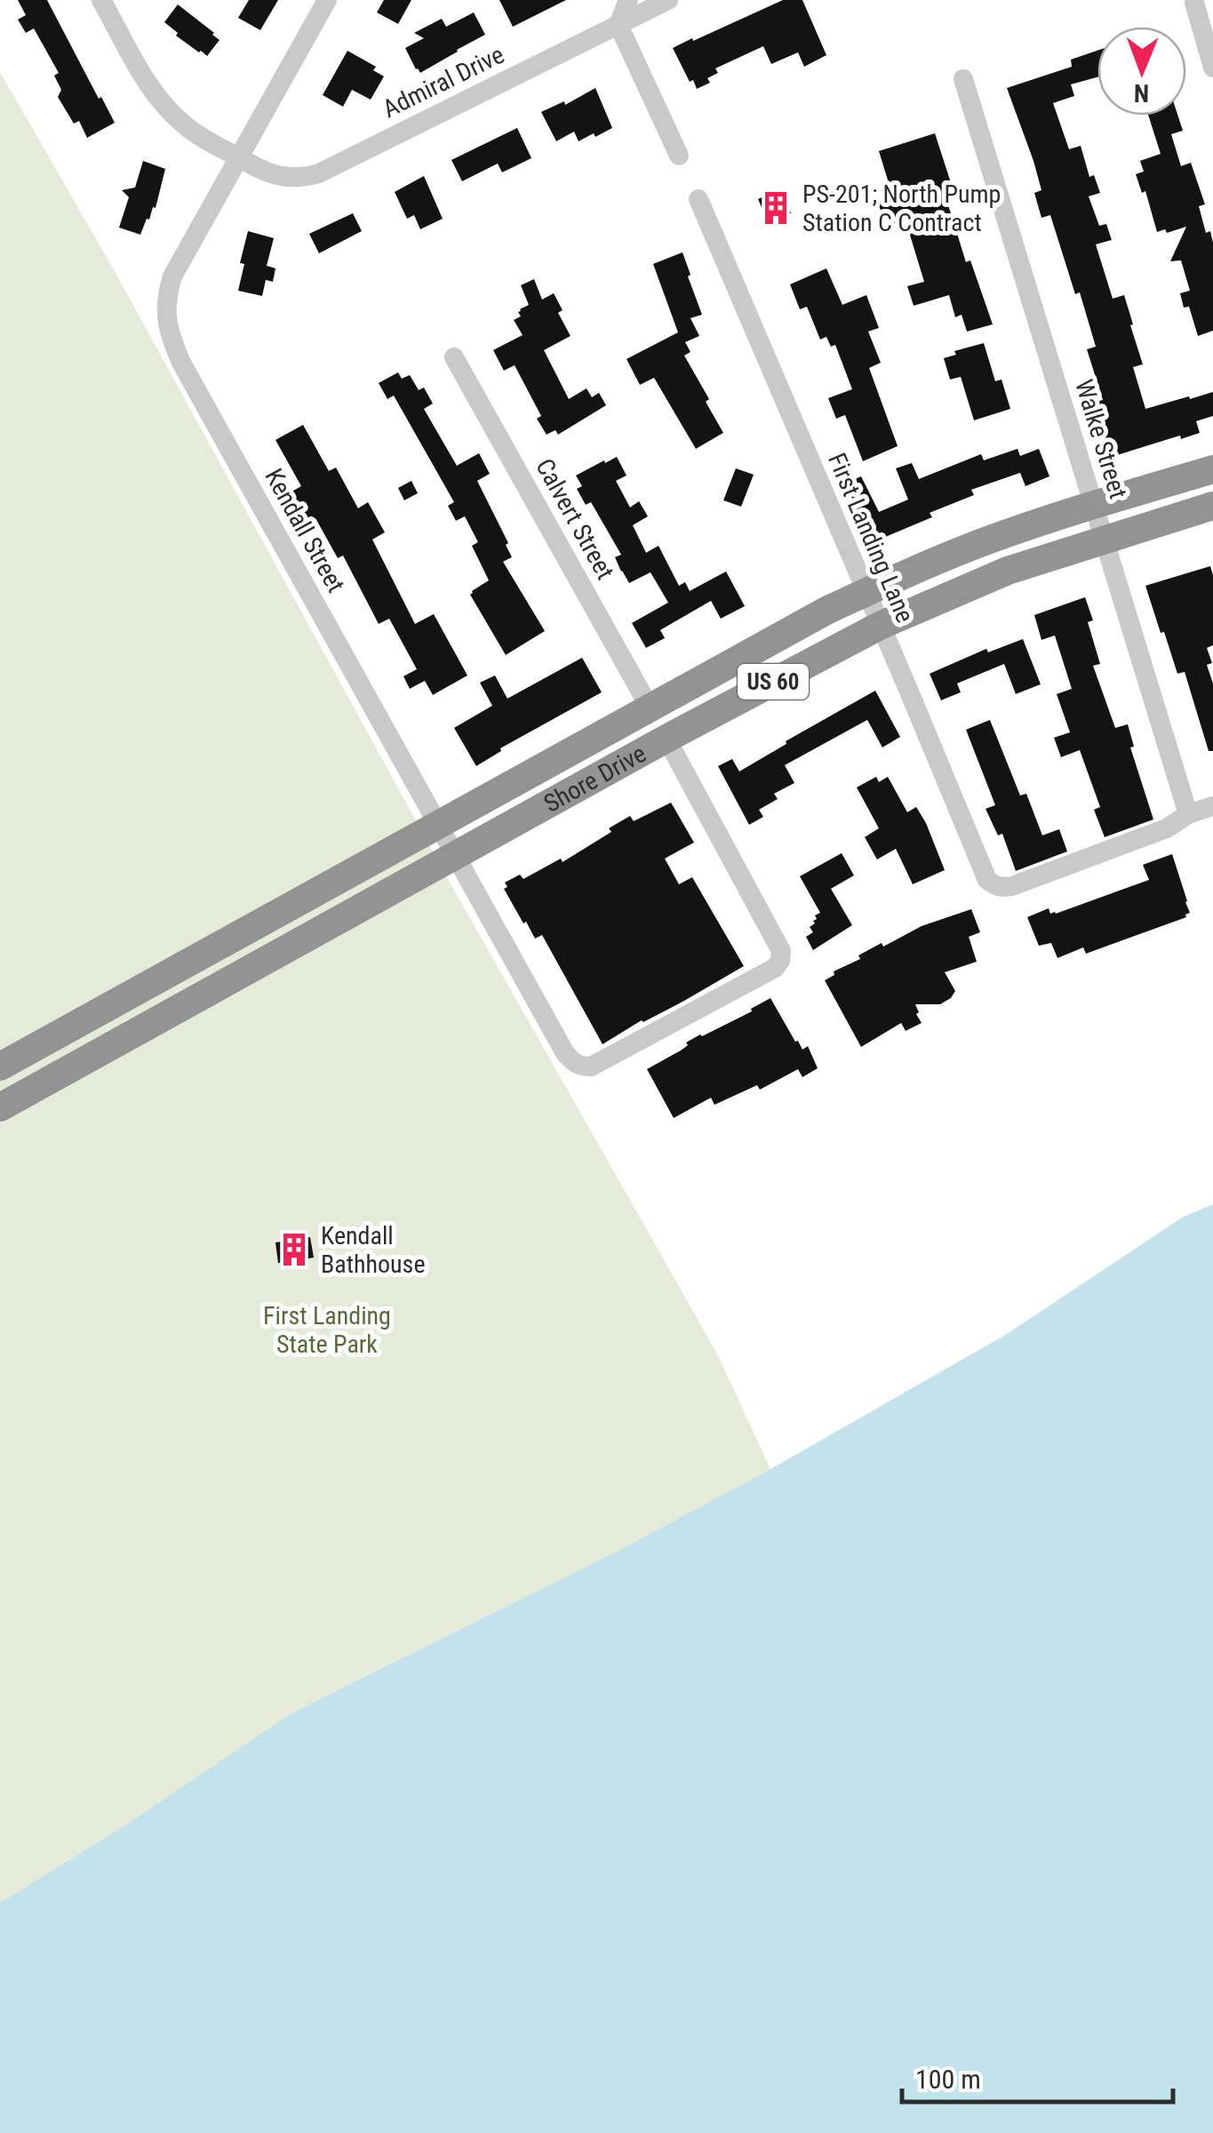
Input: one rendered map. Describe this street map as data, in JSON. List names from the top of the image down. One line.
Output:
{"streets":{"highway":["US 60","Shore Drive"],"street":["Admiral Drive","Walke Street","Calvert Street","Kendall Street","First Landing Lane"]},"crossings":[["Admiral Drive","Kendall Street"],["Walke Street","First Landing Lane"],["Walke Street","Shore Drive"],["Calvert Street","Shore Drive"],["Kendall Street","Shore Drive"],["First Landing Lane","Shore Drive"]],"parks":["First Landing State Park"],"places":{"building":["PS-201; North Pump Station C Contract","Kendall Bathhouse"]},"scale_bar":"100 m","north":"bottom"}
